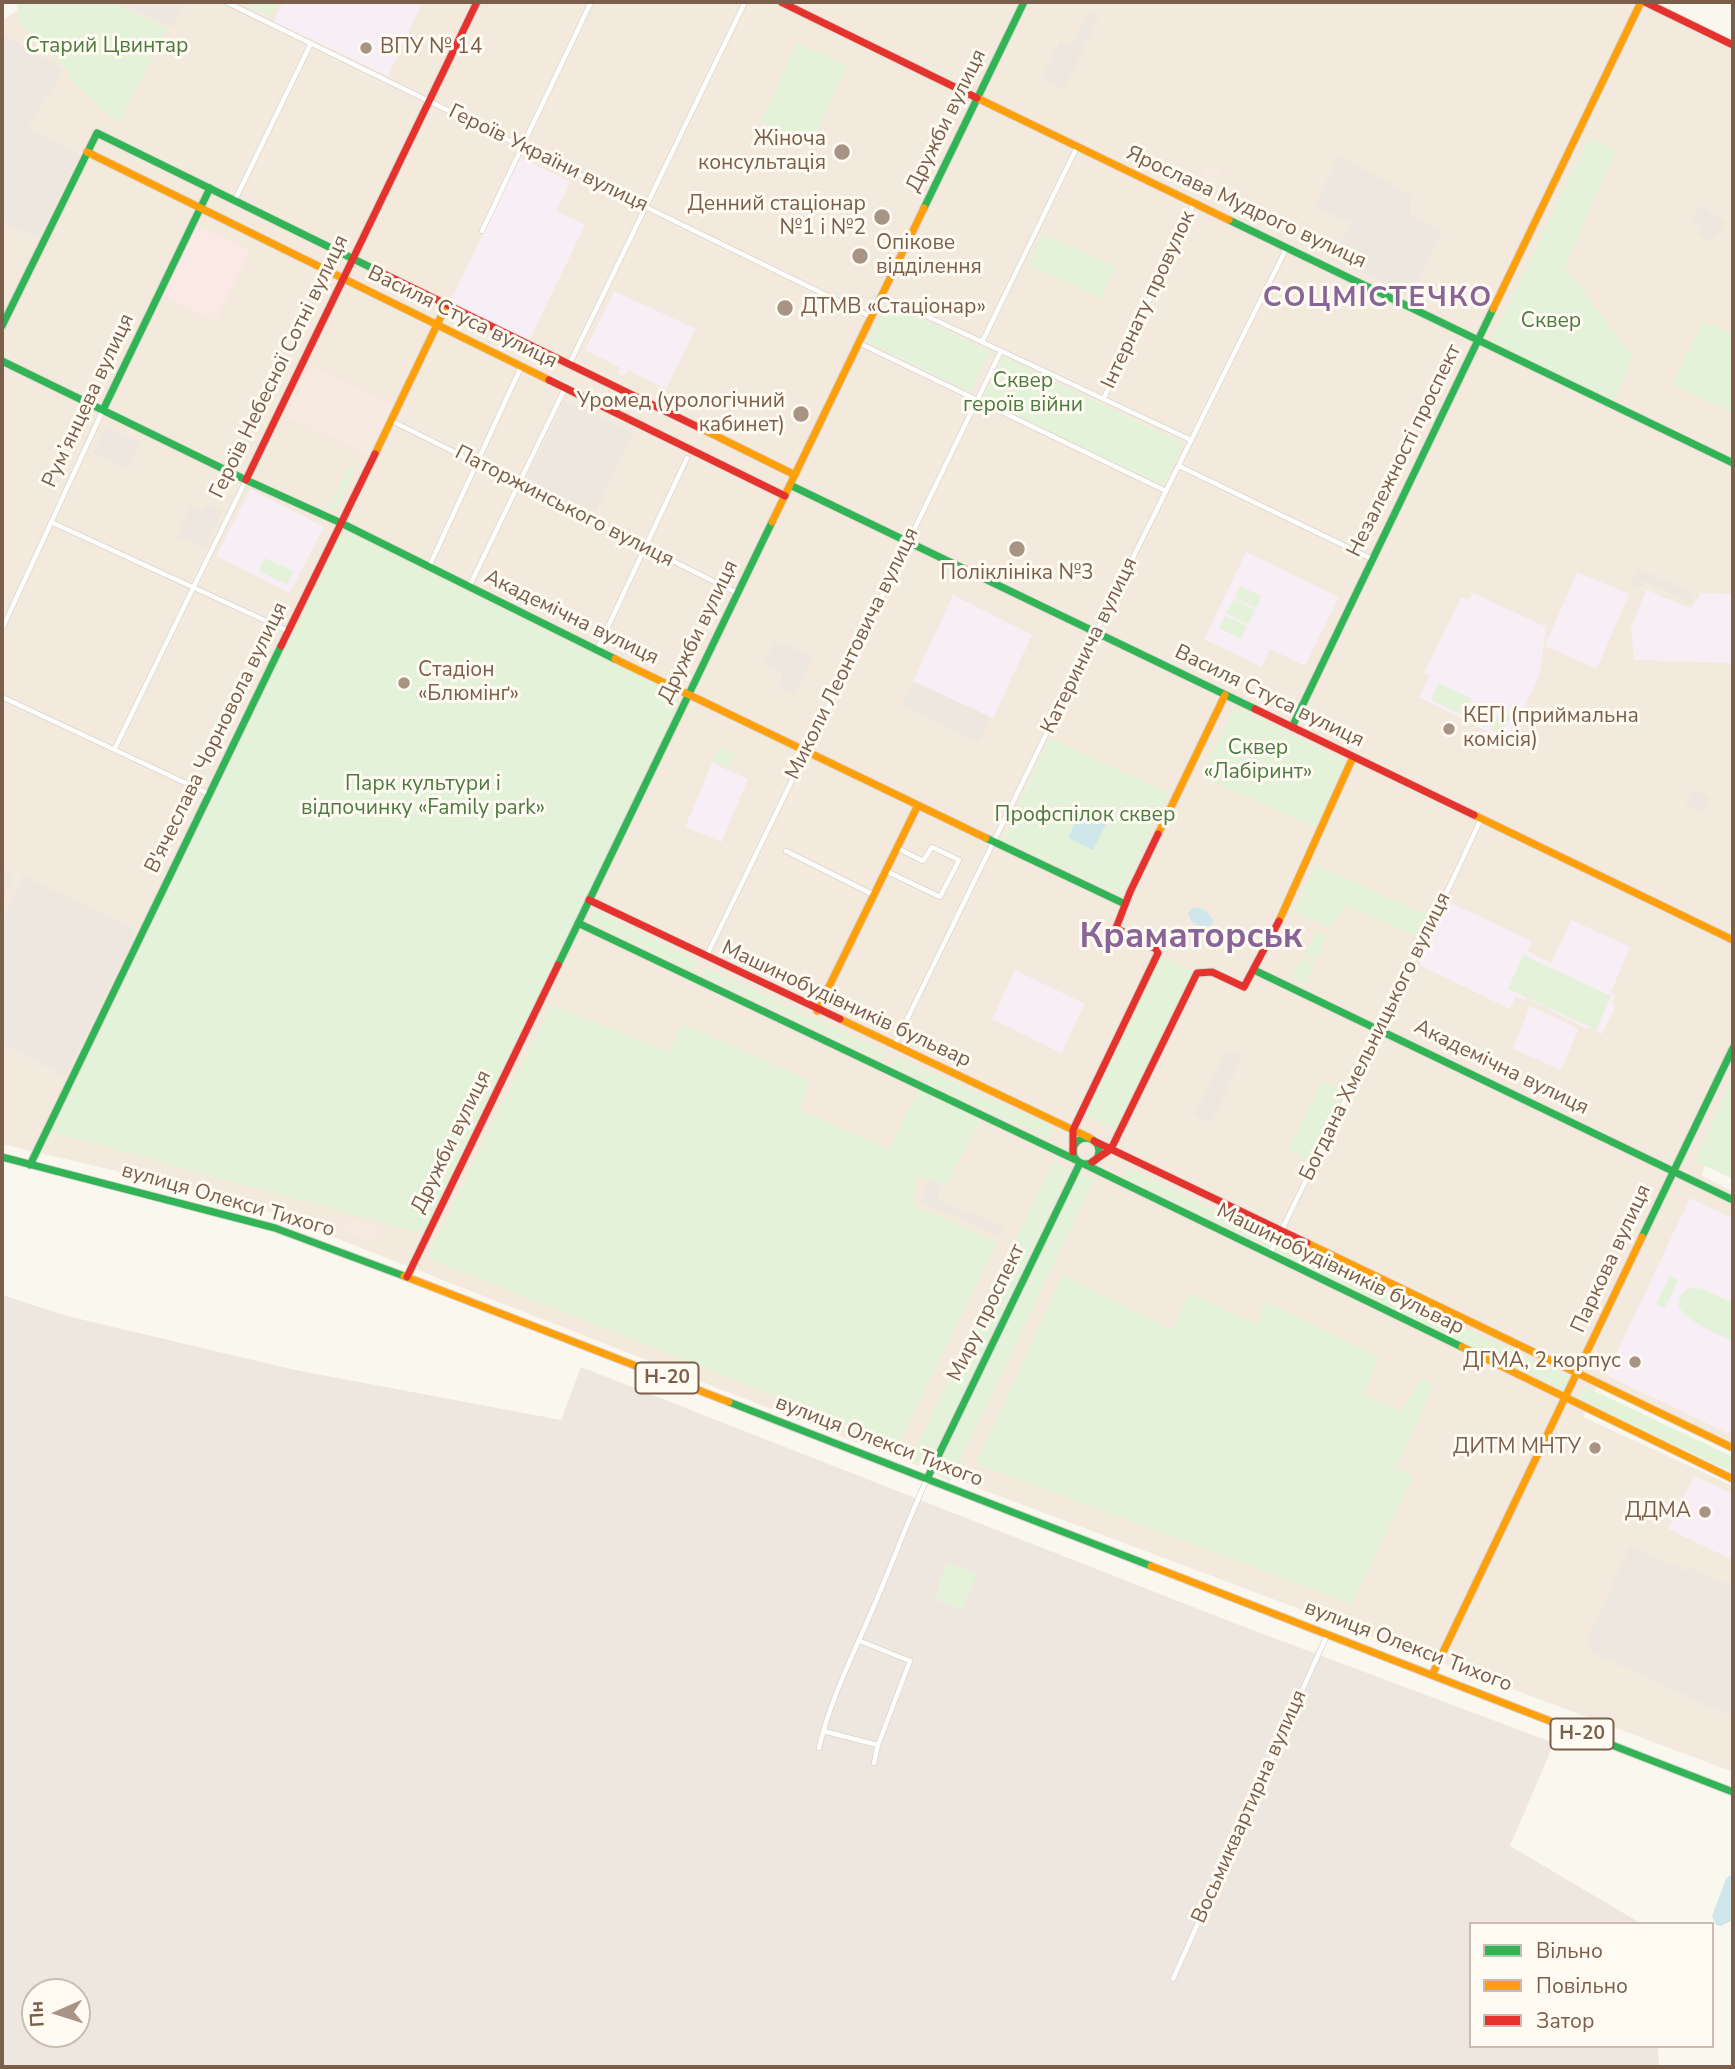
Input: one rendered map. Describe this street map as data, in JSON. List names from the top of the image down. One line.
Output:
{"streets":{"street":["Дружби вулиця","Героїв України вулиця","Ярослава Мудрого вулиця","Інтернату провулок","Василя Стуса вулиця","Героїв Небесної Сотні вулиця","Рум’янцева вулиця","Незалежності проспект","Паторжинського вулиця","Академічна вулиця","Катеринича вулиця","Миколи Леонтовича вулиця","В'ячеслава Чорновола вулиця","Машинобудівників бульвар","Богдана Хмельницького вулиця","вулиця Олекси Тихого","Паркова вулиця","Миру проспект","Н-20","Восьмиквартирна вулиця"]},"crossings":[["Дружби вулиця","Героїв України вулиця"],["Дружби вулиця","Ярослава Мудрого вулиця"],["Дружби вулиця","Василя Стуса вулиця"],["Дружби вулиця","Паторжинського вулиця"],["Дружби вулиця","Академічна вулиця"],["Дружби вулиця","Машинобудівників бульвар"],["Дружби вулиця","вулиця Олекси Тихого"],["Героїв України вулиця","Героїв Небесної Сотні вулиця"],["Ярослава Мудрого вулиця","Інтернату провулок"],["Ярослава Мудрого вулиця","Незалежності проспект"],["Ярослава Мудрого вулиця","Катеринича вулиця"],["Василя Стуса вулиця","Героїв Небесної Сотні вулиця"],["Василя Стуса вулиця","Рум’янцева вулиця"],["Василя Стуса вулиця","Незалежності проспект"],["Василя Стуса вулиця","Катеринича вулиця"],["Василя Стуса вулиця","Миколи Леонтовича вулиця"],["Василя Стуса вулиця","В'ячеслава Чорновола вулиця"],["Василя Стуса вулиця","Богдана Хмельницького вулиця"],["Василя Стуса вулиця","Миру проспект"],["Героїв Небесної Сотні вулиця","Академічна вулиця"],["Рум’янцева вулиця","Академічна вулиця"],["Паторжинського вулиця","В'ячеслава Чорновола вулиця"],["Академічна вулиця","Катеринича вулиця"],["Академічна вулиця","Миколи Леонтовича вулиця"],["Академічна вулиця","В'ячеслава Чорновола вулиця"],["Академічна вулиця","Богдана Хмельницького вулиця"],["Академічна вулиця","Паркова вулиця"],["Академічна вулиця","Миру проспект"],["Катеринича вулиця","Машинобудівників бульвар"],["Миколи Леонтовича вулиця","Машинобудівників бульвар"],["В'ячеслава Чорновола вулиця","вулиця Олекси Тихого"],["Машинобудівників бульвар","Богдана Хмельницького вулиця"],["Машинобудівників бульвар","Паркова вулиця"],["Машинобудівників бульвар","Миру проспект"],["вулиця Олекси Тихого","Паркова вулиця"],["вулиця Олекси Тихого","Миру проспект"],["вулиця Олекси Тихого","Восьмиквартирна вулиця"]],"districts":["СОЦМІСТЕЧКО","Краматорськ"],"parks":["Старий Цвинтар","Сквер","Сквер героїв війни","Сквер «Лабіринт»","Парк культури і відпочинку «Family park»","Профспілок сквер"],"places":["ВПУ № 14","Жіноча консультація","Денний стаціонар №1 і №2","Опікове відділення","ДТМВ «Стаціонар»","Уромед (урологічний кабинет)","Поліклініка №3","Стадіон «Блюмінґ»","КЕГІ (приймальна комісія)","ДГМА, 2 корпус","ДИТМ МНТУ","ДДМА"],"legend":["Вільно","Повільно","Затор"],"north":"left"}
